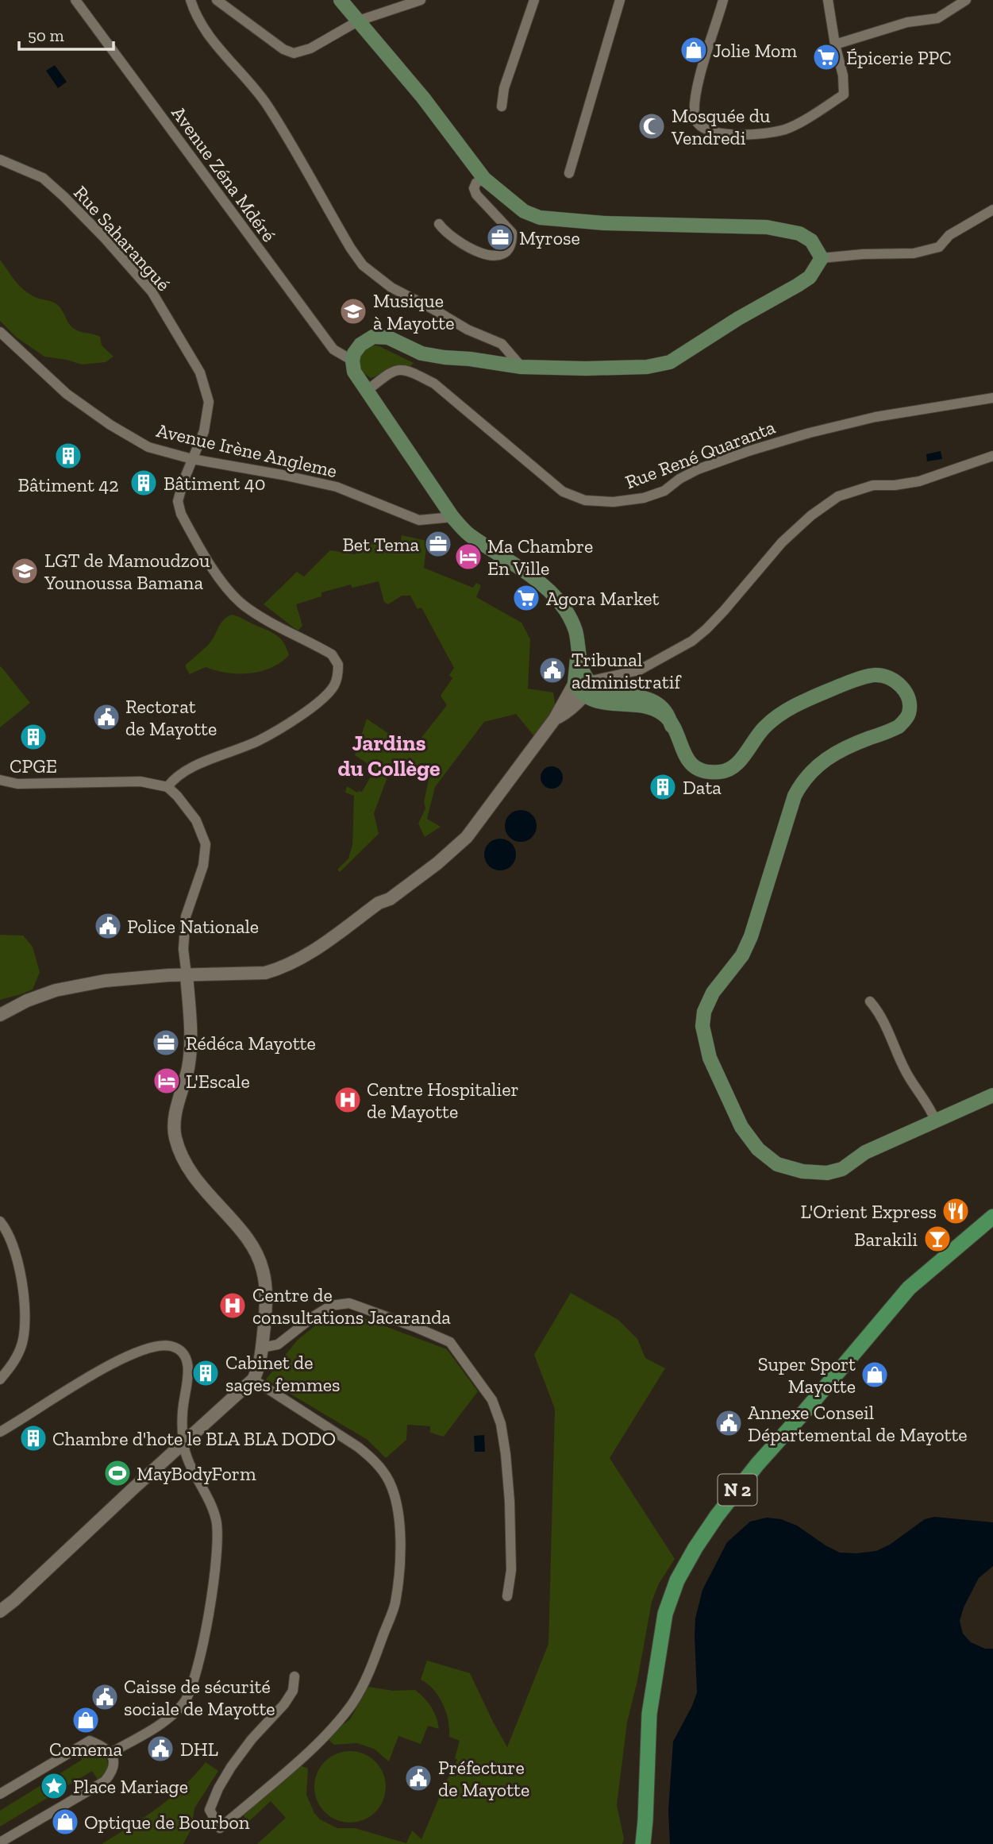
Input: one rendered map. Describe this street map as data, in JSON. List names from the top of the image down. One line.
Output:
{"streets":{"main road":["N 2"],"street":["Avenue Zéna Mdéré","Rue Saharangué","Avenue Irène Angleme","Rue René Quaranta"]},"crossings":[["Rue Saharangué","Avenue Irène Angleme"]],"districts":["Jardins du Collège"],"places":{"shop":["Jolie Mom","Super Sport Mayotte","Comema","Optique de Bourbon"],"supermarket":["Épicerie PPC","Agora Market"],"mosque":["Mosquée du Vendredi"],"office":["Myrose","Bet Tema","Rédéca Mayotte"],"school or university":["Musique à Mayotte","LGT de Mamoudzou Younoussa Bamana"],"building":["Bâtiment 42","Bâtiment 40","CPGE","Data","Cabinet de sages femmes","Chambre d'hote le BLA BLA DODO"],"hotel":["Ma Chambre En Ville","L'Escale"],"public building":["Tribunal administratif","Rectorat de Mayotte","Police Nationale","Annexe Conseil Départemental de Mayotte","Caisse de sécurité sociale de Mayotte","DHL","Préfecture de Mayotte"],"hospital":["Centre Hospitalier de Mayotte","Centre de consultations Jacaranda"],"restaurant":["L'Orient Express"],"bar":["Barakili"],"sports":["MayBodyForm"],"place":["Place Mariage"]},"scale_bar":"50 m"}
